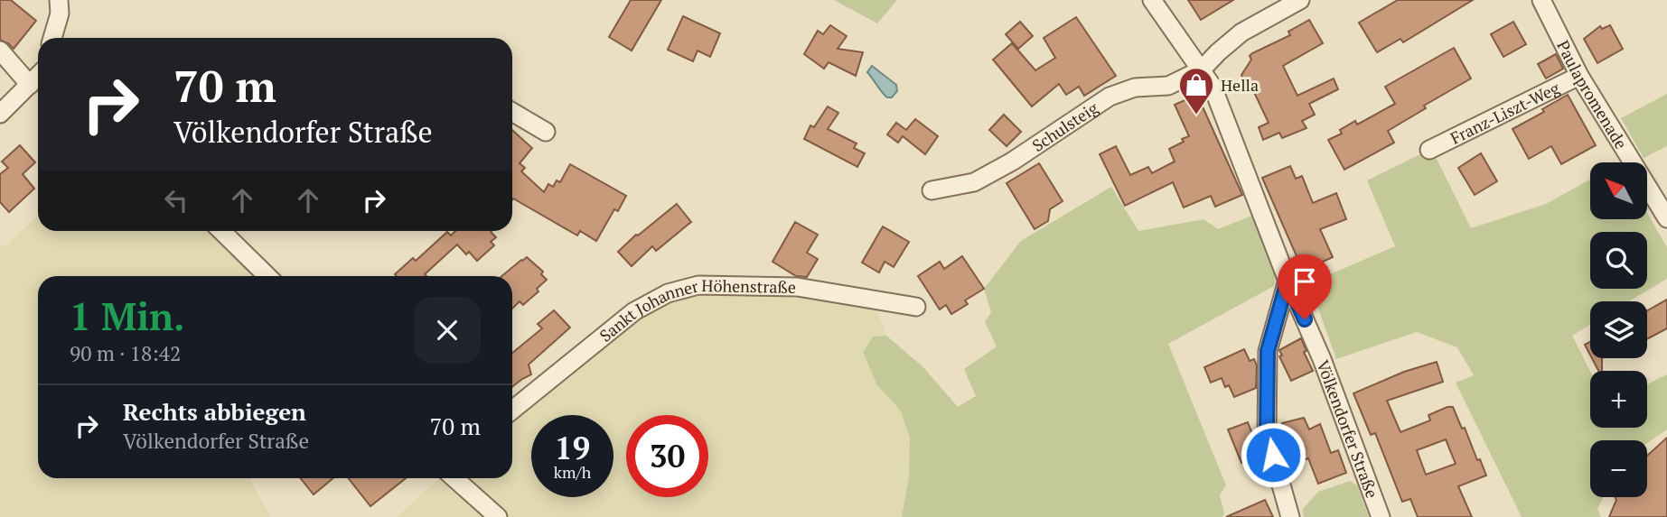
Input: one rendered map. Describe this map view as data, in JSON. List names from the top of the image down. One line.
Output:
{"streets":{"street":["Paulapromenade","Franz-Liszt-Weg","Schulsteig","Sankt Johanner Höhenstraße","Völkendorfer Straße"]},"crossings":[["Paulapromenade","Franz-Liszt-Weg"],["Schulsteig","Völkendorfer Straße"]],"places":{"shop":["Hella"]},"north":"top left","page":{"turn":["70 m","Völkendorfer Straße"],"map_buttons":["+","−"],"heading":["1 Min.","90 m · 18:42"],"list":[{"name":"Rechts abbiegen","note":"Völkendorfer Straße","value":"70 m"}],"speed":"19 km/h","limit":"30"}}
